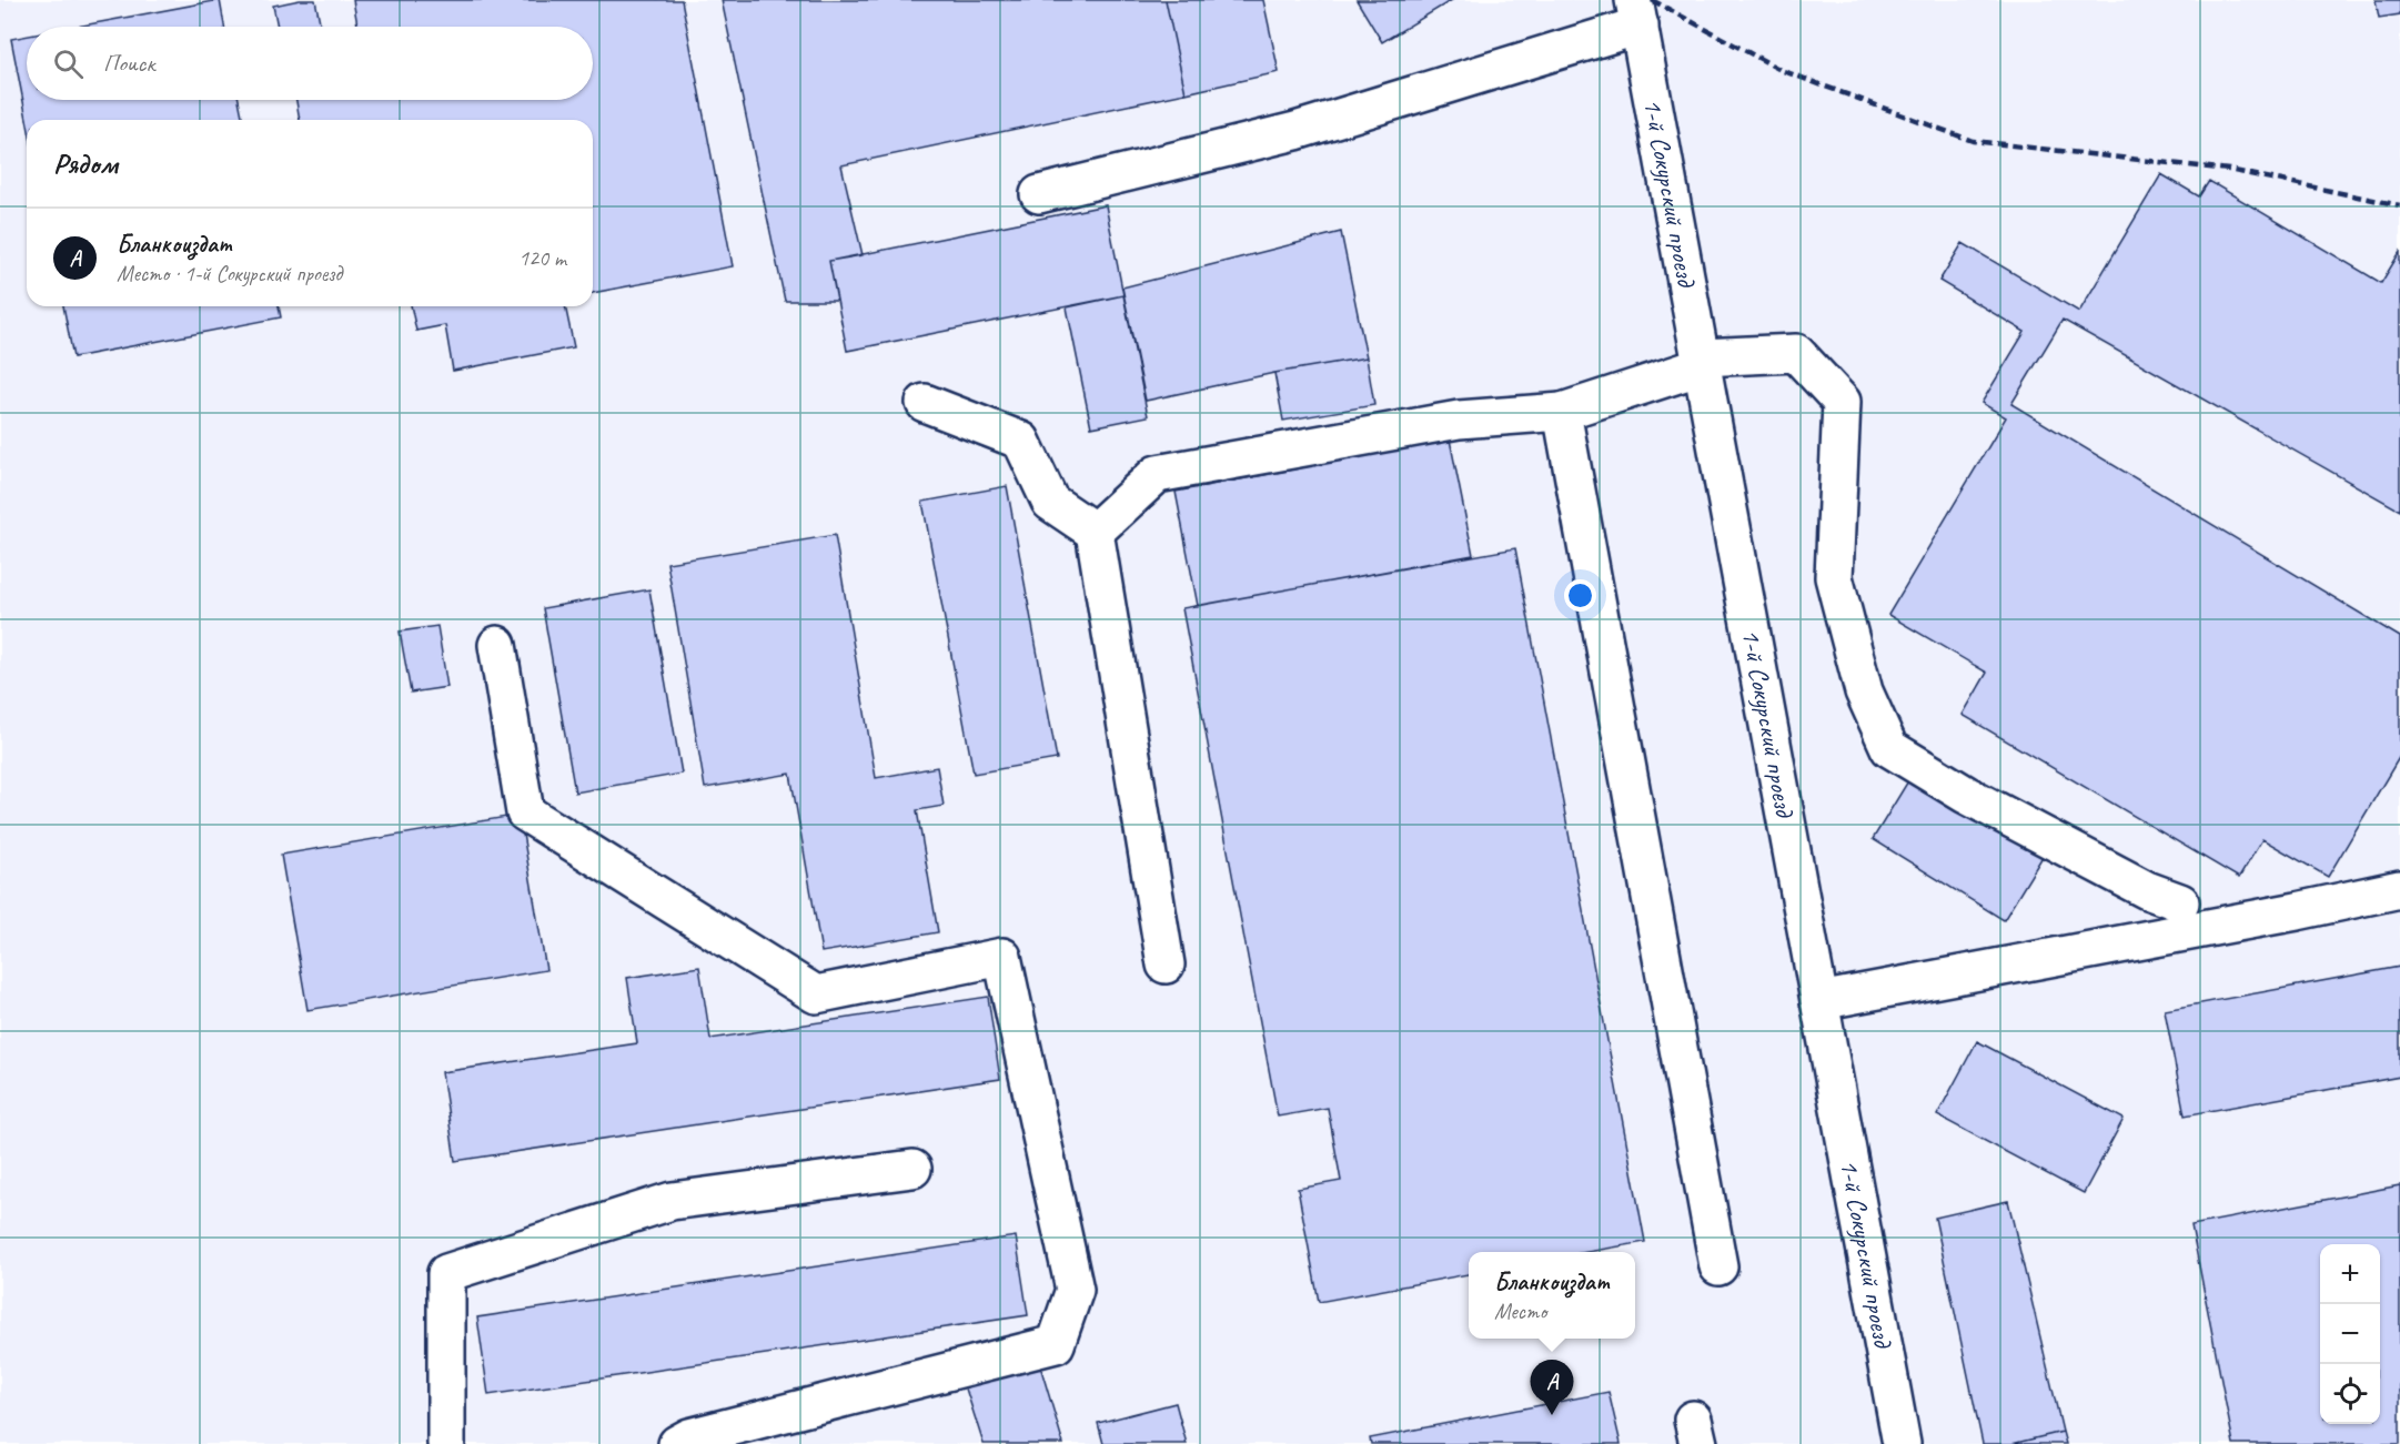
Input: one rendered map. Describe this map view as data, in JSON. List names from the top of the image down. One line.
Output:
{"streets":{"street":["1-й Сокурский проезд"]},"page":{"search":"Поиск","heading":"Рядом","list":[{"mark":"A","name":"Бланкоиздат","note":"Место · 1-й Сокурский проезд","value":"120 m"}],"map_buttons":["+","−"],"popup":["Бланкоиздат","Место"],"pins":"A"}}
